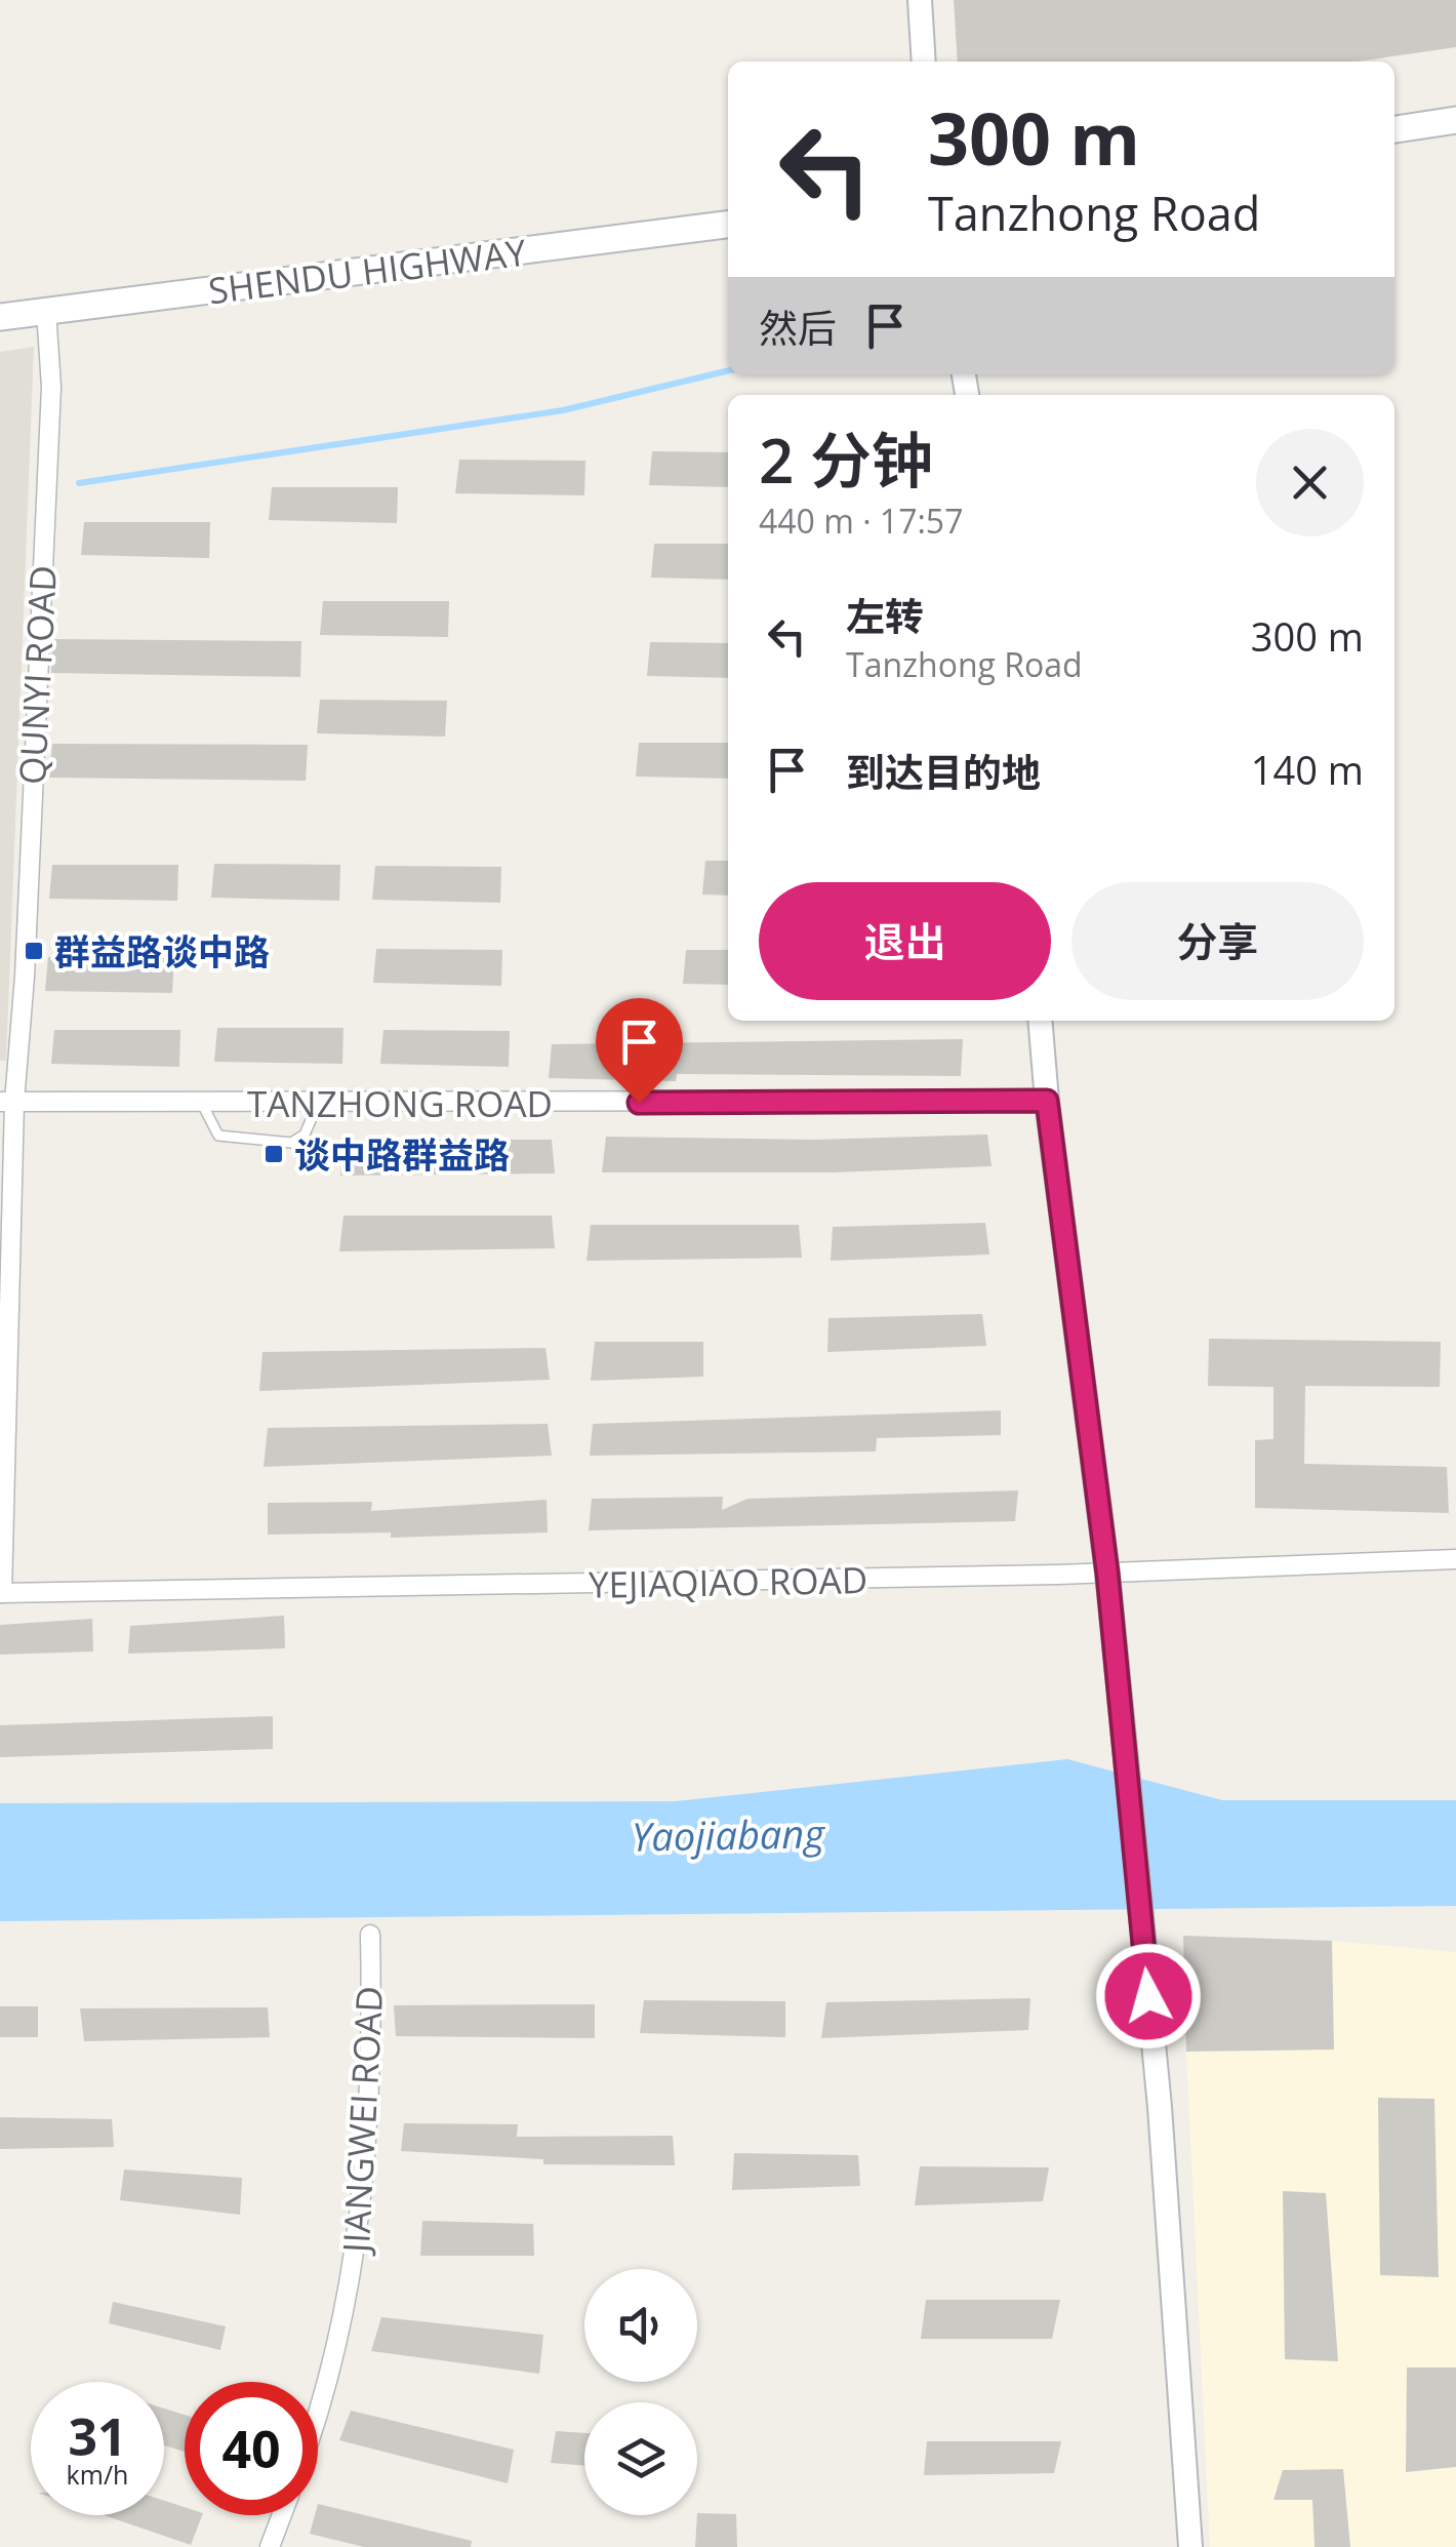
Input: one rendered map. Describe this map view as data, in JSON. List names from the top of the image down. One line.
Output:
{"streets":{"main road":["SHENDU HIGHWAY"],"street":["QUNYI ROAD","TANZHONG ROAD","YEJIAQIAO ROAD","JIANGWEI ROAD"]},"crossings":[["SHENDU HIGHWAY","QUNYI ROAD"],["QUNYI ROAD","TANZHONG ROAD"],["QUNYI ROAD","YEJIAQIAO ROAD"]],"water":["Yaojiabang"],"places":{"transit":["群益路谈中路","谈中路群益路"]},"page":{"turn":["300 m","Tanzhong Road"],"then":"然后","heading":["2 分钟","440 m · 17:57"],"list":[{"name":"左转","note":"Tanzhong Road","value":"300 m"},{"name":"到达目的地","value":"140 m"}],"buttons":["退出","分享"],"speed":"31 km/h","limit":"40"}}
